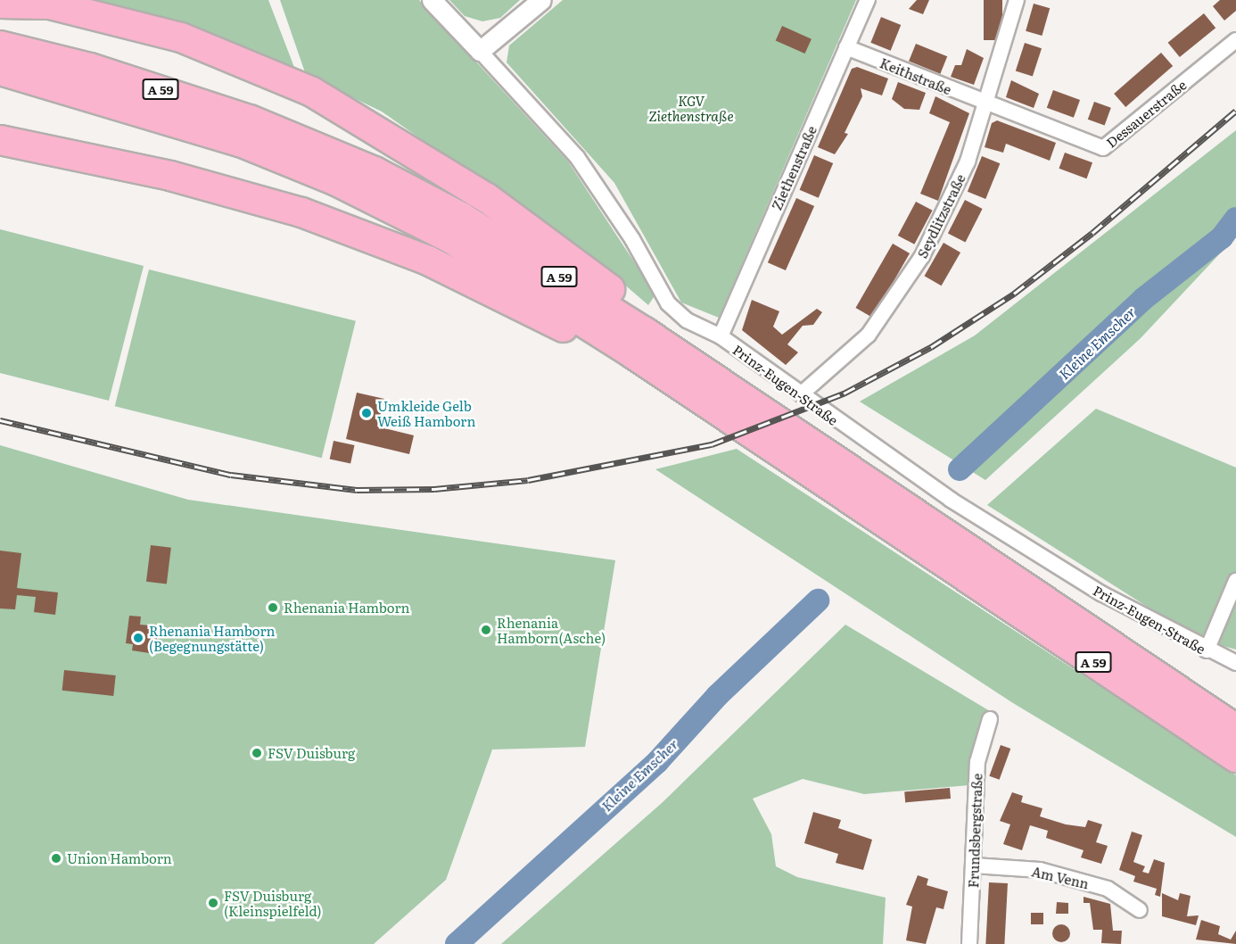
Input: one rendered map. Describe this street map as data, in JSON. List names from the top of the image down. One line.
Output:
{"streets":{"highway":["A 59"],"street":["Keithstraße","Dessauerstraße","Ziethenstraße","Seydlitzstraße","Prinz-Eugen-Straße","Frundsbergstraße","Am Venn"]},"crossings":[["Keithstraße","Dessauerstraße"],["Keithstraße","Ziethenstraße"],["Keithstraße","Seydlitzstraße"],["Dessauerstraße","Seydlitzstraße"],["Ziethenstraße","Prinz-Eugen-Straße"],["Seydlitzstraße","Prinz-Eugen-Straße"],["Frundsbergstraße","Am Venn"]],"water":["Kleine Emscher"],"parks":["KGV Ziethenstraße"],"places":["Umkleide Gelb Weiß Hamborn","Rhenania Hamborn","Rhenania Hamborn(Asche)","Rhenania Hamborn (Begegnungstätte)","FSV Duisburg","Union Hamborn","FSV Duisburg (Kleinspielfeld)"]}
